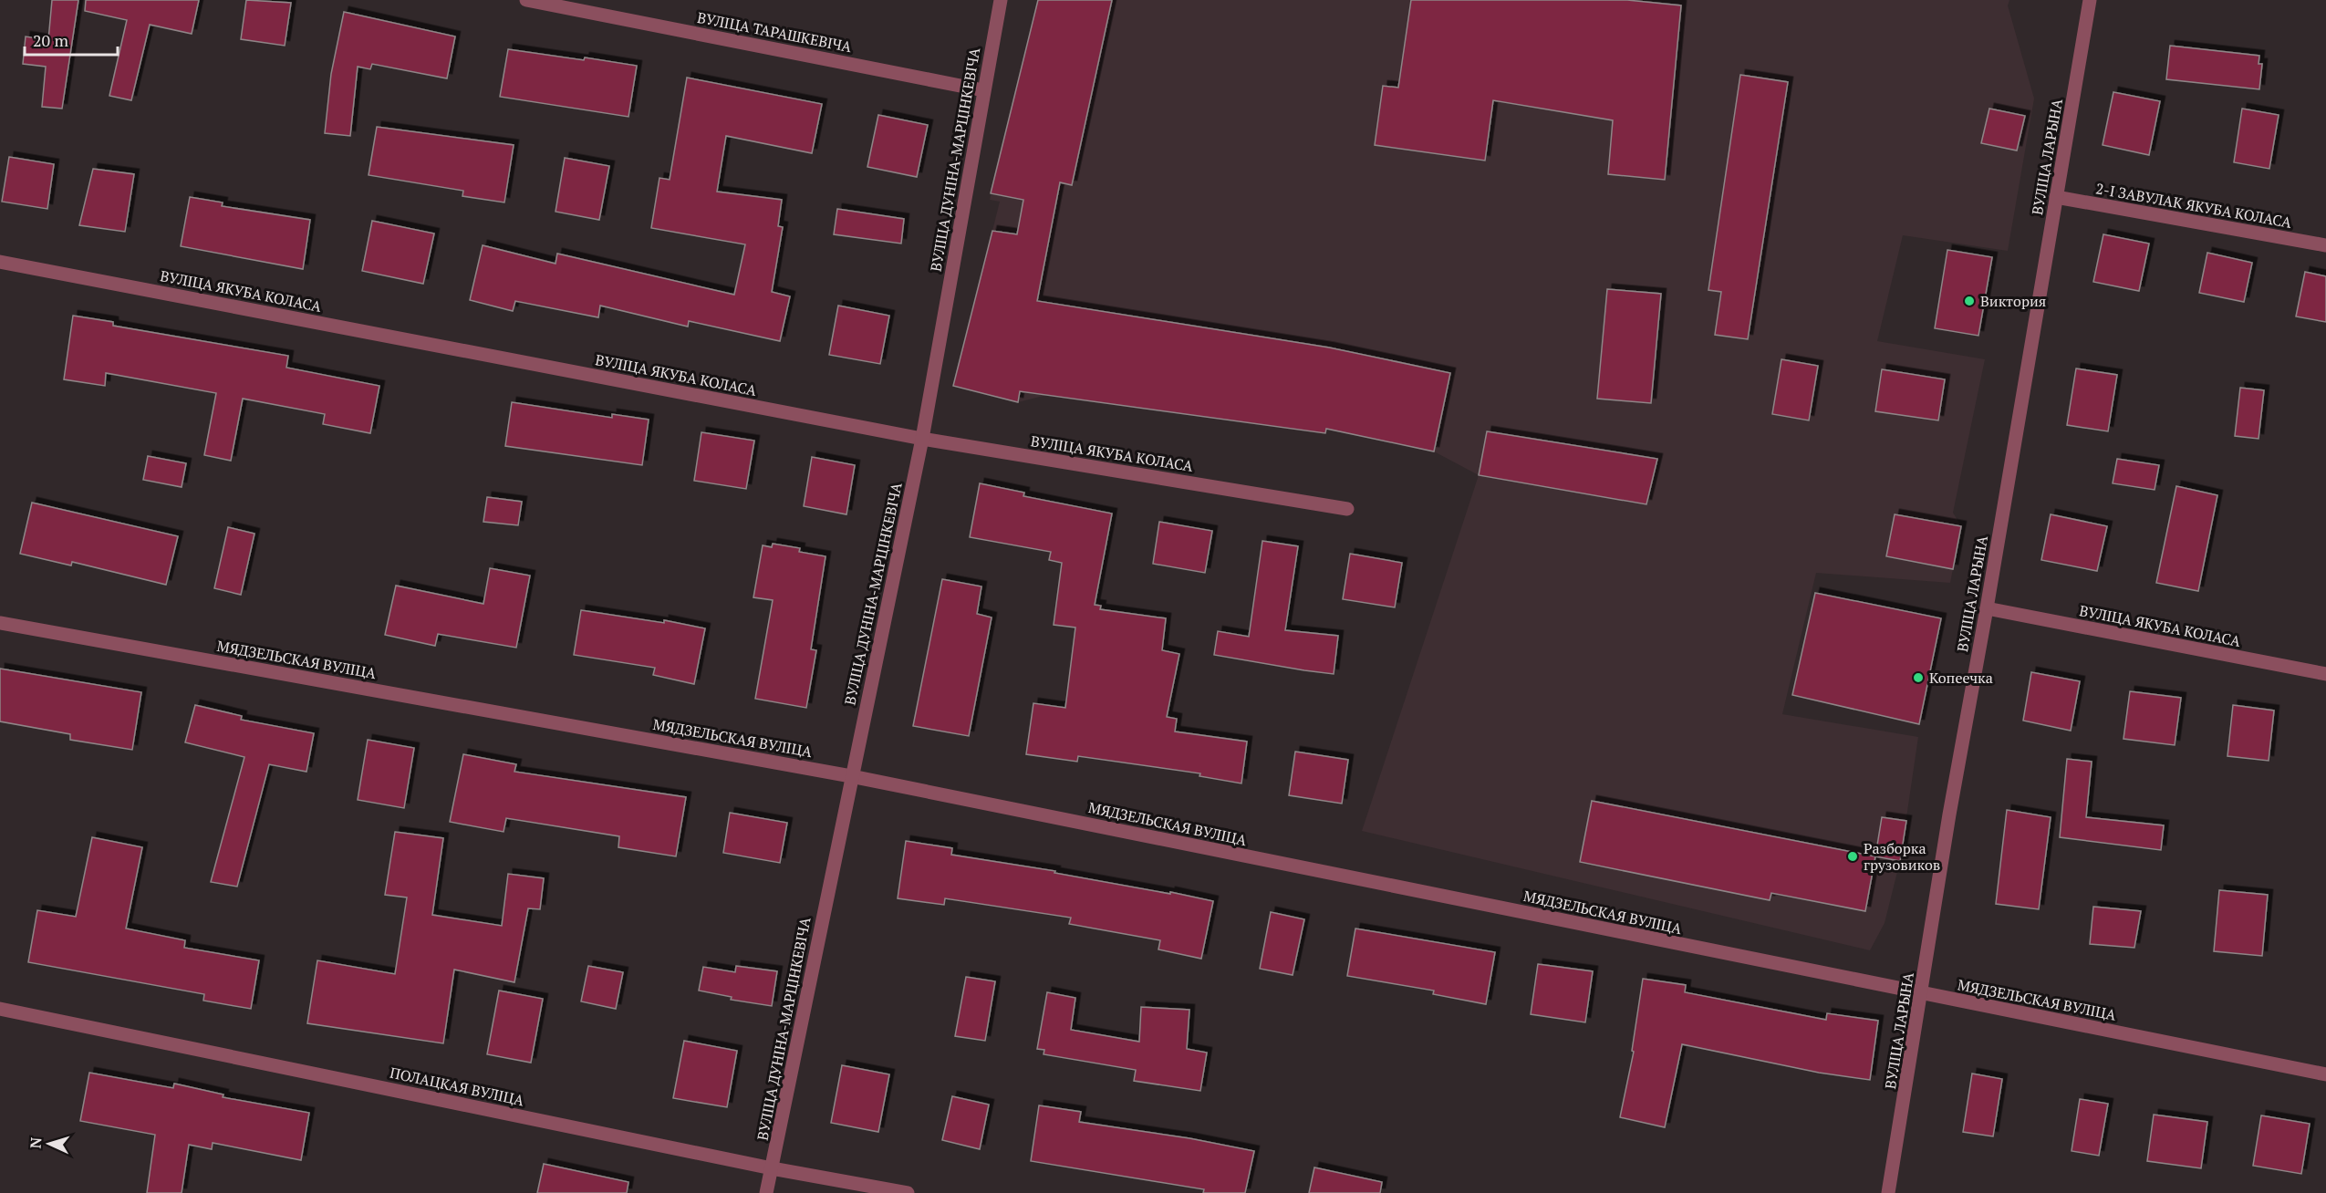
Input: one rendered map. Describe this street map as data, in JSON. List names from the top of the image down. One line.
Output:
{"streets":{"street":["ВУЛІЦА ТАРАШКЕВІЧА","ВУЛІЦА ЛАРЫНА","ВУЛІЦА ДУНІНА-МАРЦІНКЕВІЧА","2-І ЗАВУЛАК ЯКУБА КОЛАСА","ВУЛІЦА ЯКУБА КОЛАСА","МЯДЗЕЛЬСКАЯ ВУЛІЦА","ПОЛАЦКАЯ ВУЛІЦА"]},"crossings":[["ВУЛІЦА ТАРАШКЕВІЧА","ВУЛІЦА ДУНІНА-МАРЦІНКЕВІЧА"],["ВУЛІЦА ЛАРЫНА","2-І ЗАВУЛАК ЯКУБА КОЛАСА"],["ВУЛІЦА ЛАРЫНА","ВУЛІЦА ЯКУБА КОЛАСА"],["ВУЛІЦА ЛАРЫНА","МЯДЗЕЛЬСКАЯ ВУЛІЦА"],["ВУЛІЦА ДУНІНА-МАРЦІНКЕВІЧА","ВУЛІЦА ЯКУБА КОЛАСА"],["ВУЛІЦА ДУНІНА-МАРЦІНКЕВІЧА","МЯДЗЕЛЬСКАЯ ВУЛІЦА"],["ВУЛІЦА ДУНІНА-МАРЦІНКЕВІЧА","ПОЛАЦКАЯ ВУЛІЦА"]],"places":["Виктория","Копеечка","Разборка грузовиков"],"scale_bar":"20 m","north":"left"}
